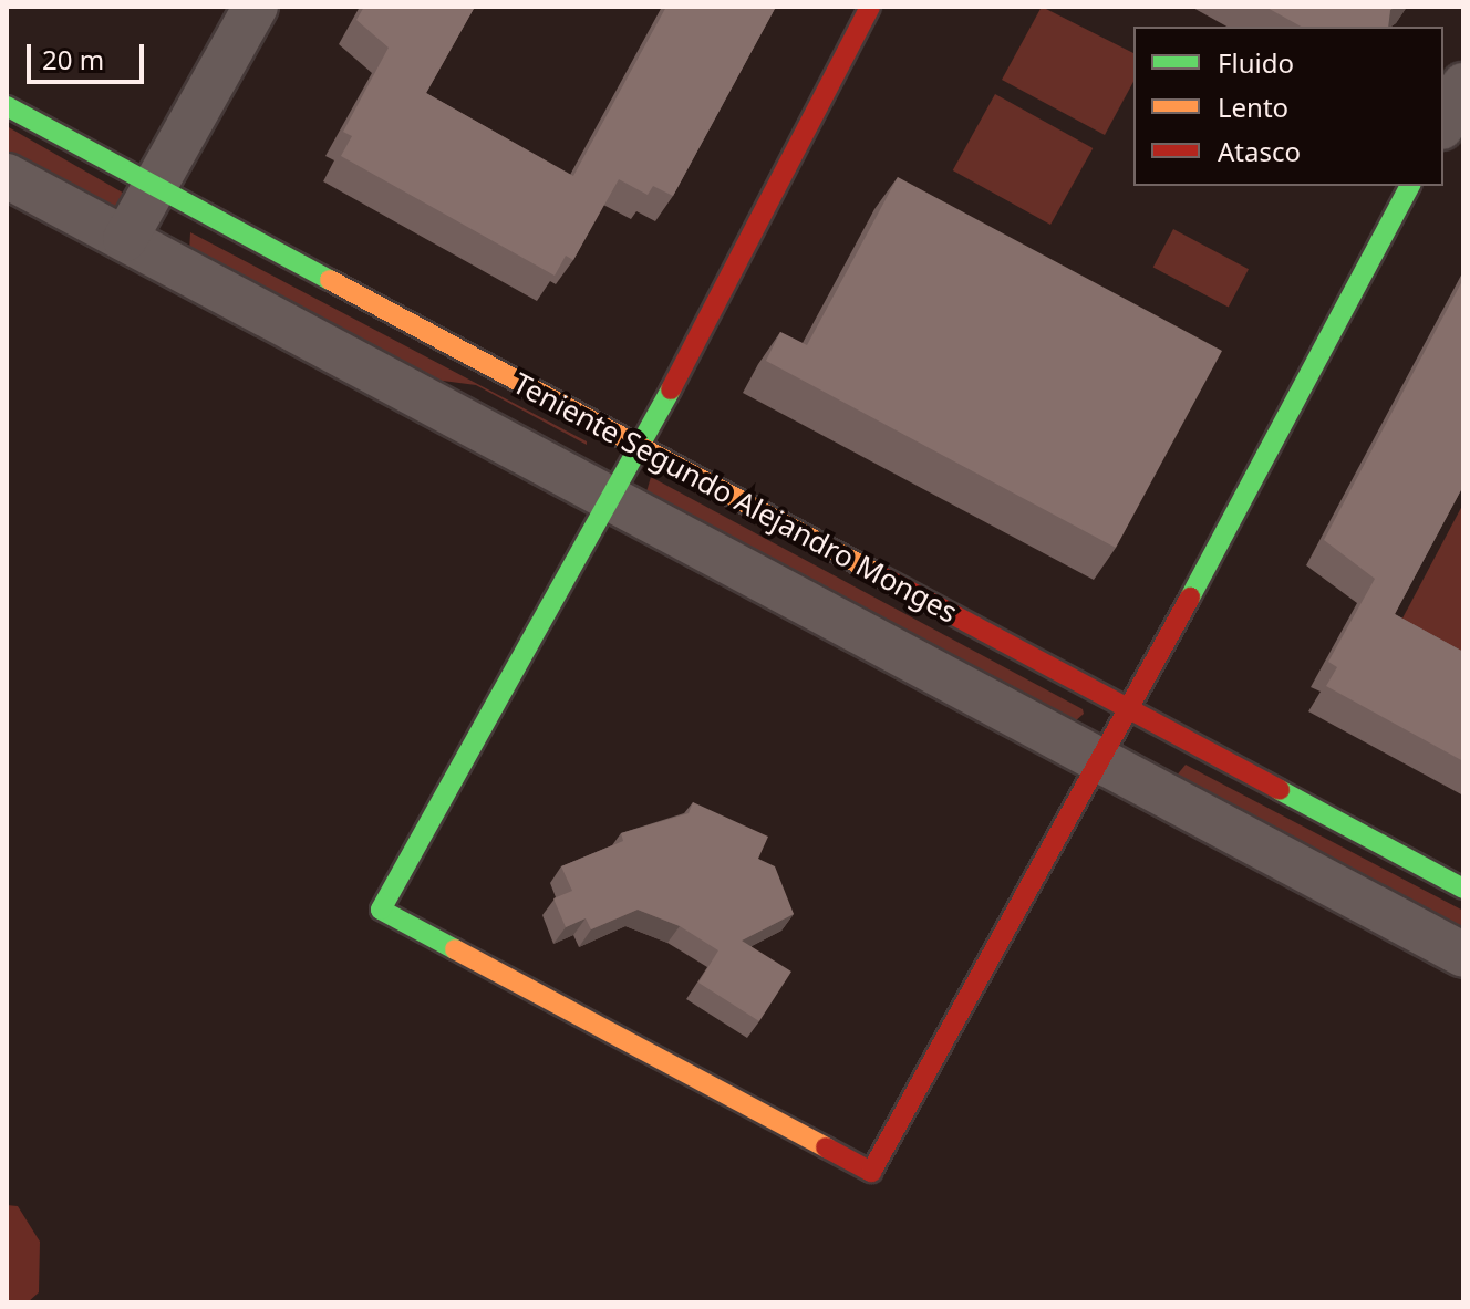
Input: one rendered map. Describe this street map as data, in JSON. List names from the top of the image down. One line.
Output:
{"streets":{"street":["Teniente Segundo Alejandro Monges"]},"legend":["Fluido","Lento","Atasco"],"scale_bar":"20 m"}
